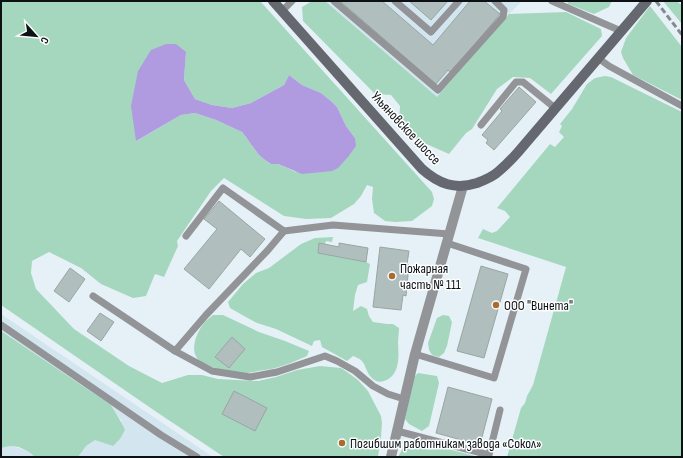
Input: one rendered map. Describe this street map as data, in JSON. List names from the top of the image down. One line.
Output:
{"streets":{"main road":["Ульяновское шоссе"]},"places":["Пожарная часть № 111","ООО \"Винета\"","Погибшим работникам завода «Сокол»"],"north":"bottom right"}
